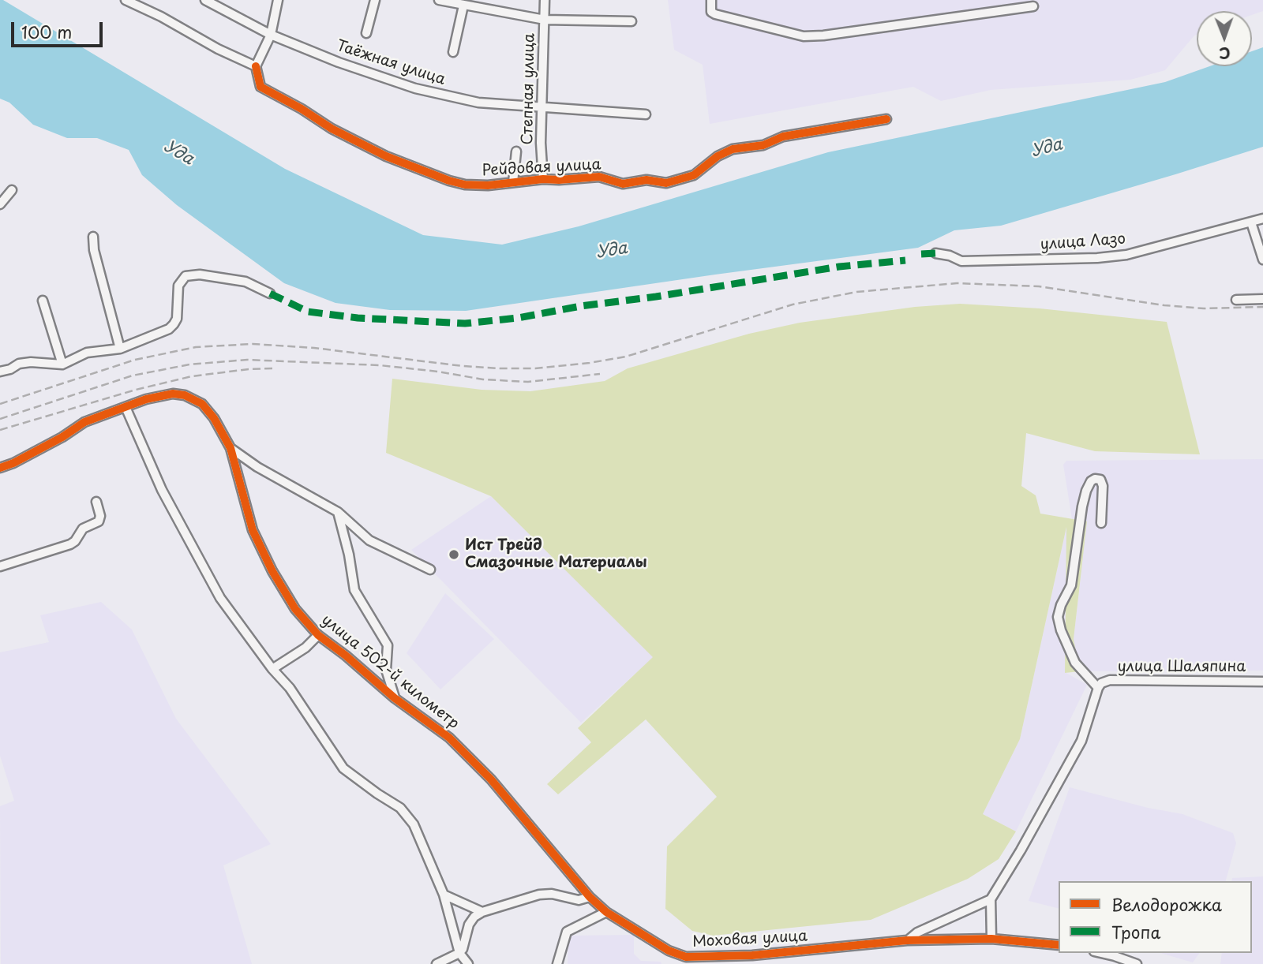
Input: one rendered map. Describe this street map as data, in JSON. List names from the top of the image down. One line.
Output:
{"streets":{"street":["Таёжная улица","Степная улица","Рейдовая улица","улица Лазо","улица Шаляпина","улица 502-й километр","Моховая улица"]},"crossings":[["Таёжная улица","Степная улица"],["Степная улица","Рейдовая улица"],["улица 502-й километр","Моховая улица"]],"water":["Уда"],"places":["Ист Трейд Смазочные Материалы"],"legend":["Велодорожка","Тропа"],"scale_bar":"100 m","north":"bottom"}
